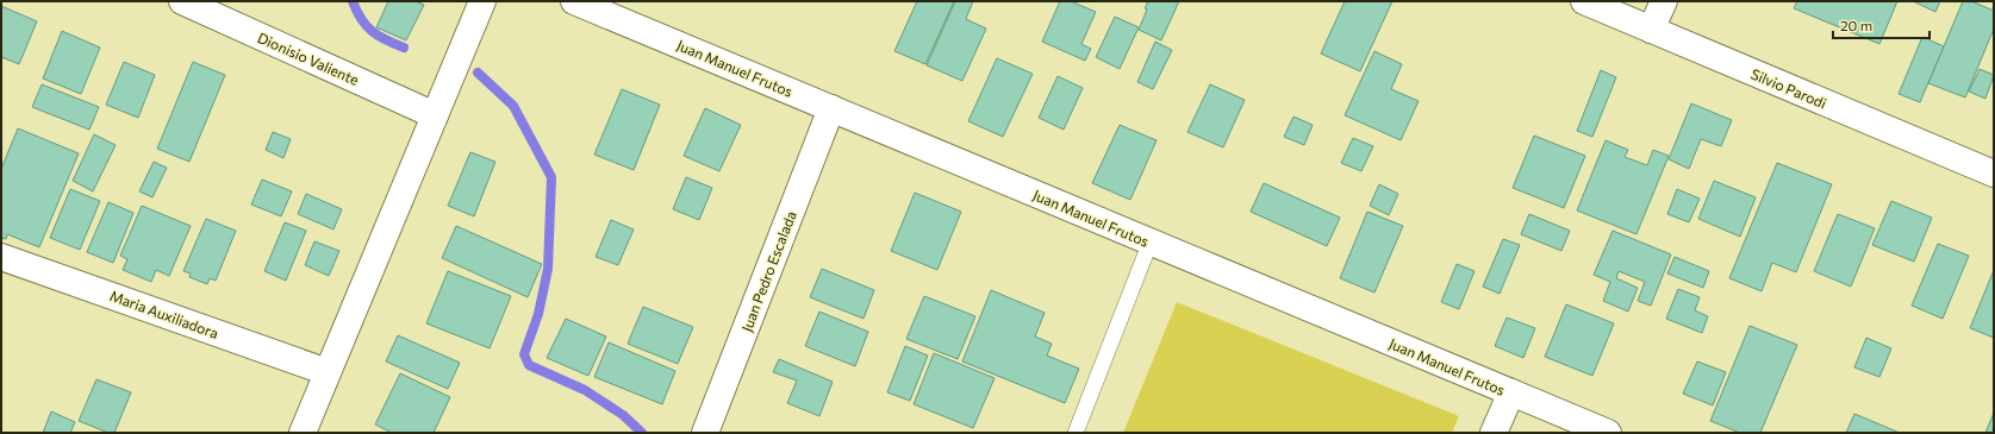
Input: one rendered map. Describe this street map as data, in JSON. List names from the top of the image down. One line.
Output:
{"streets":{"street":["Dionisio Valiente","Juan Manuel Frutos","Silvio Parodi","Juan Pedro Escalada","Maria Auxiliadora"]},"crossings":[["Juan Manuel Frutos","Juan Pedro Escalada"]],"scale_bar":"20 m"}
